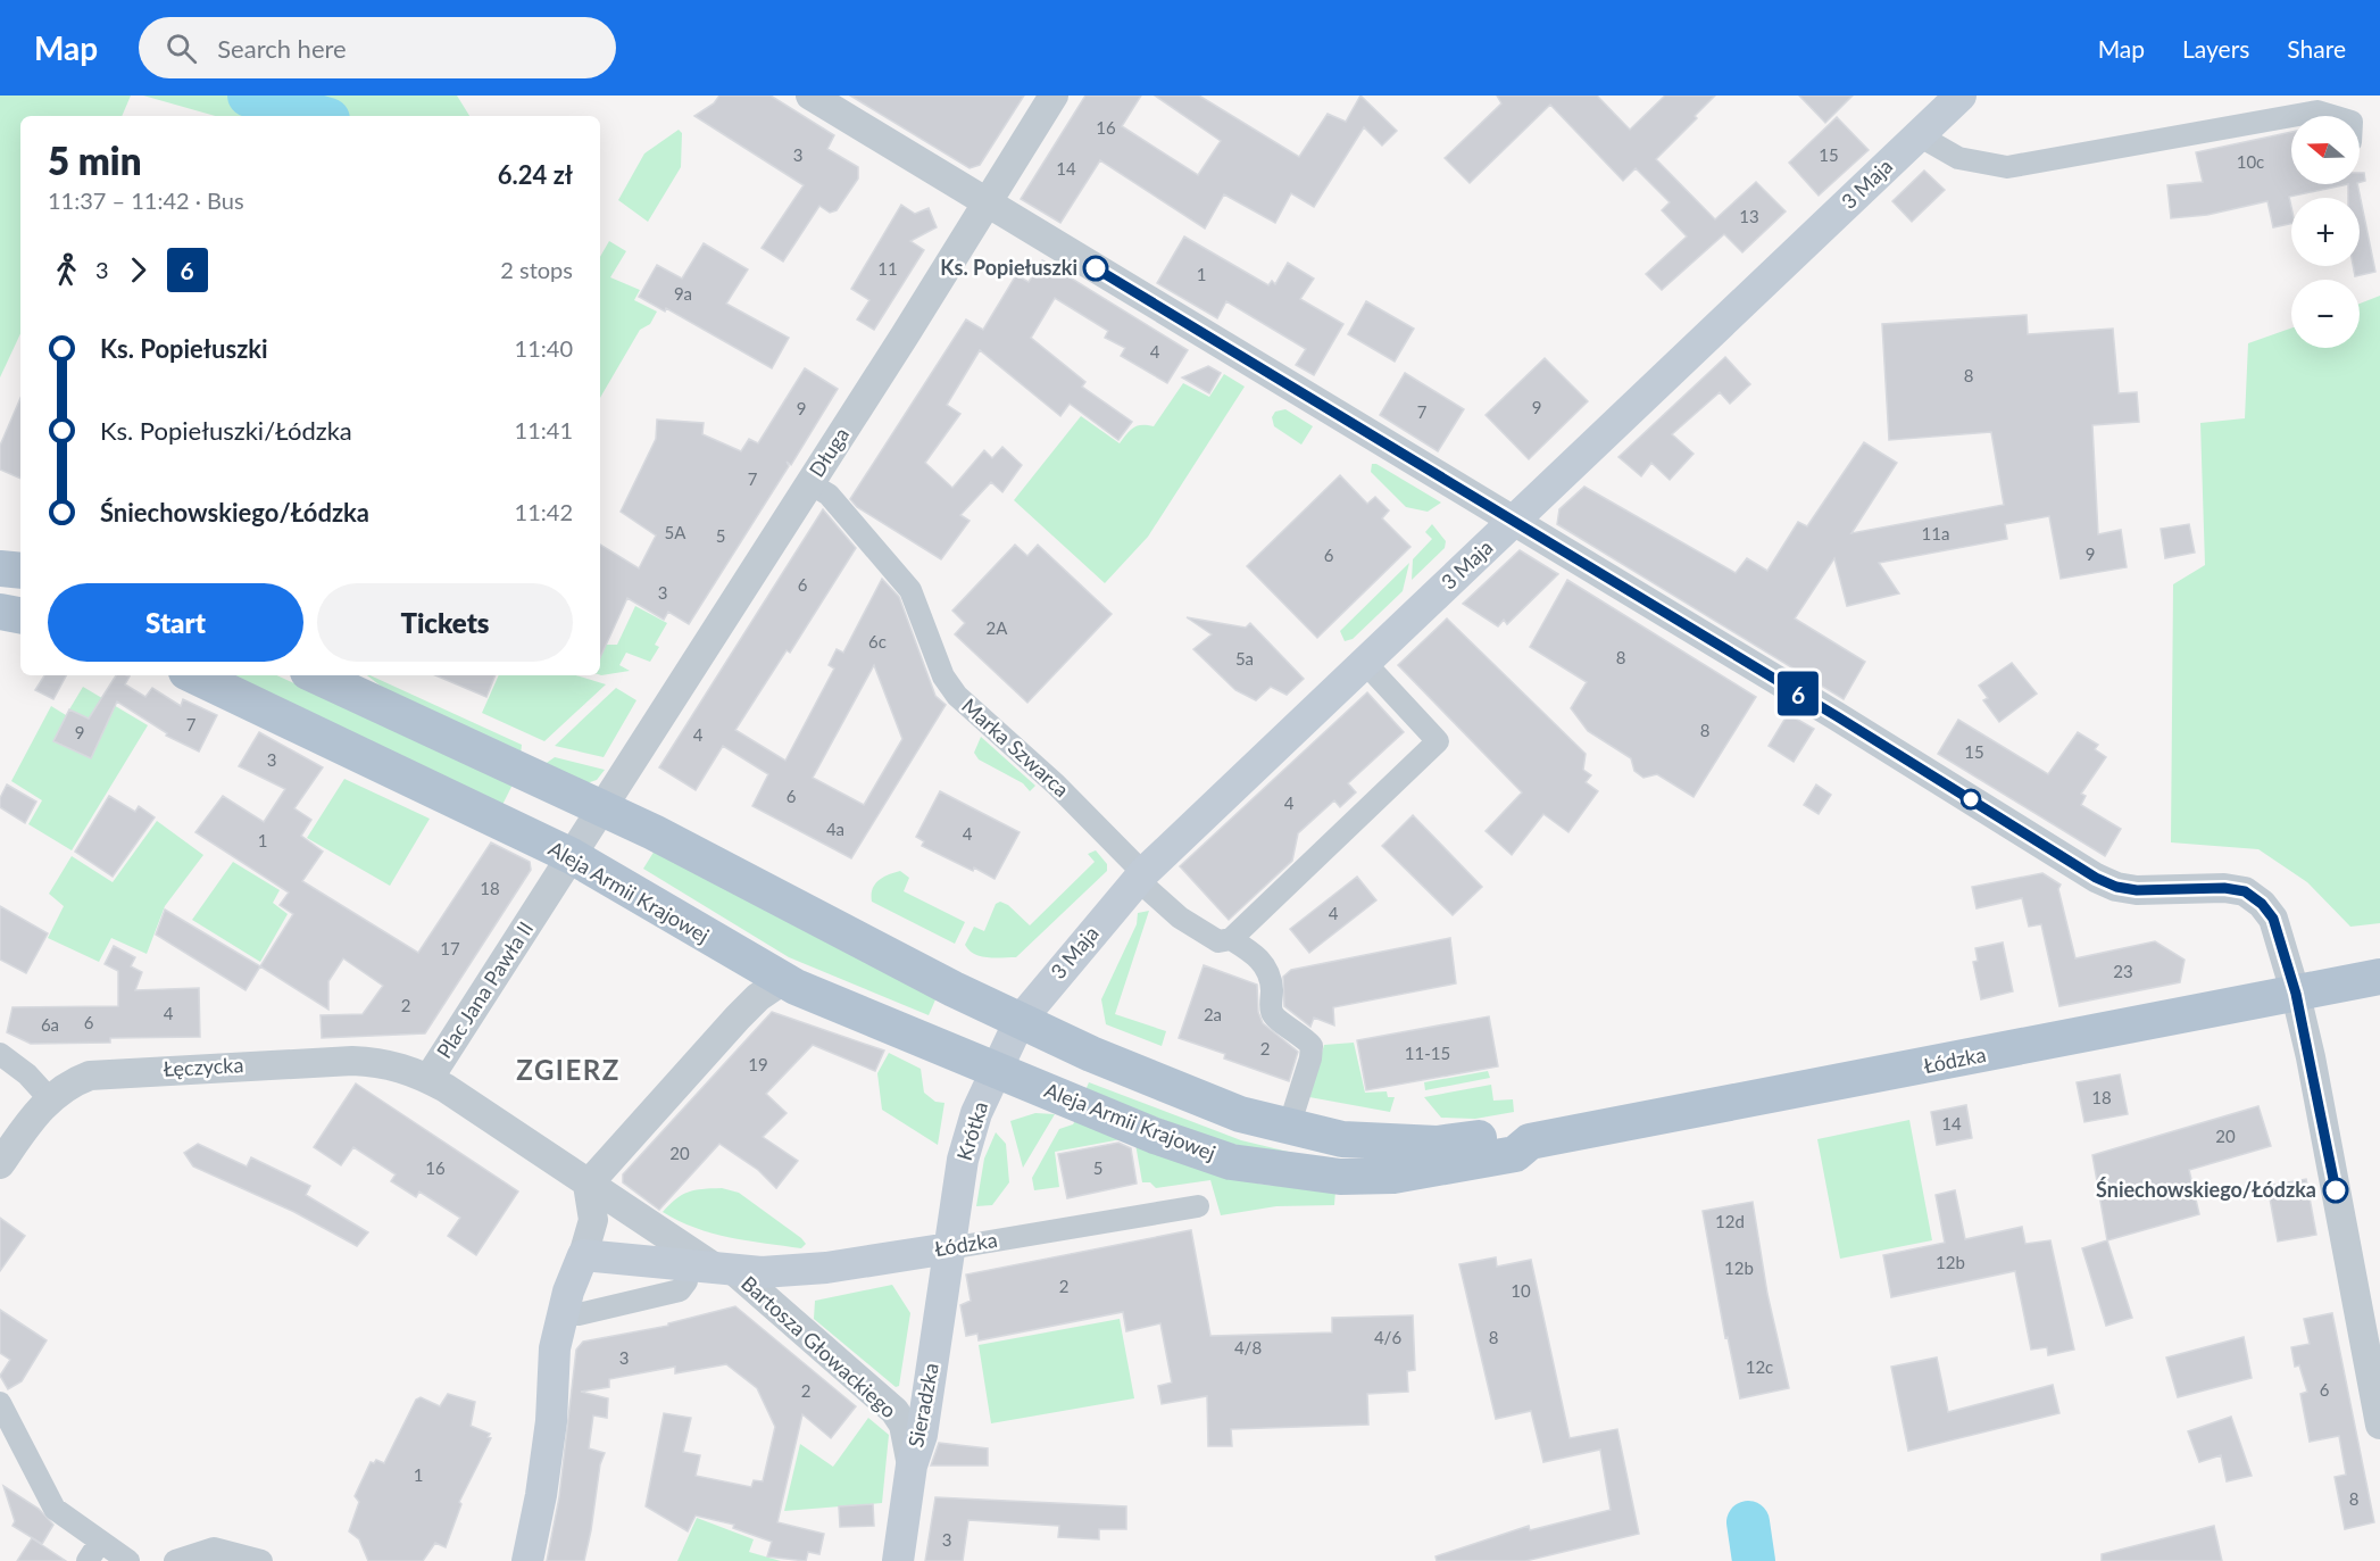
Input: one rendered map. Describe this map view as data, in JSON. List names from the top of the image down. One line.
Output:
{"streets":{"main road":["3 Maja","Aleja Armii Krajowej","Łódzka","Krótka","Sieradzka"],"street":["Długa","Marka Szwarca","Plac Jana Pawła II","Łęczycka","Bartosza Głowackiego"]},"crossings":[["3 Maja","Marka Szwarca"],["3 Maja","Krótka"],["Długa","Marka Szwarca"],["Długa","Plac Jana Pawła II"],["Aleja Armii Krajowej","Plac Jana Pawła II"],["Aleja Armii Krajowej","Łódzka"],["Aleja Armii Krajowej","Krótka"],["Plac Jana Pawła II","Łódzka"],["Plac Jana Pawła II","Łęczycka"],["Plac Jana Pawła II","Bartosza Głowackiego"],["Łódzka","Krótka"],["Łódzka","Bartosza Głowackiego"],["Łódzka","Sieradzka"],["Krótka","Sieradzka"],["Bartosza Głowackiego","Sieradzka"]],"districts":["ZGIERZ"],"places":["Ks. Popiełuszki","Śniechowskiego/Łódzka"],"lines":["bus line 6"],"house_numbers":["16","3","15","10c","14","13","11","1","9a","4","8","9","9","7","7","5A","11a","5","9","6","6","3","2A","6c","8","5a","7","8","9","4","15","3","6","4","4a","4","1","18","4","17","23","2","4","2a","6","6a","2","11-15","19","18","14","20","20","16","5","12d","12b","12b","2","10","4/6","8","4/8","3","12c","6","2","1","8","3"],"north":"left","page":{"header":"Map","search":"Search here","nav":["Map","Layers","Share"],"on_map":"6","map_buttons":["+","−"],"heading":["5 min","11:37 – 11:42 · Bus","6.24 zł"],"legs":["3","6","2 stops"],"list":[{"name":"Ks. Popiełuszki","value":"11:40"},{"name":"Ks. Popiełuszki/Łódzka","value":"11:41"},{"name":"Śniechowskiego/Łódzka","value":"11:42"}],"buttons":["Start","Tickets"]}}
